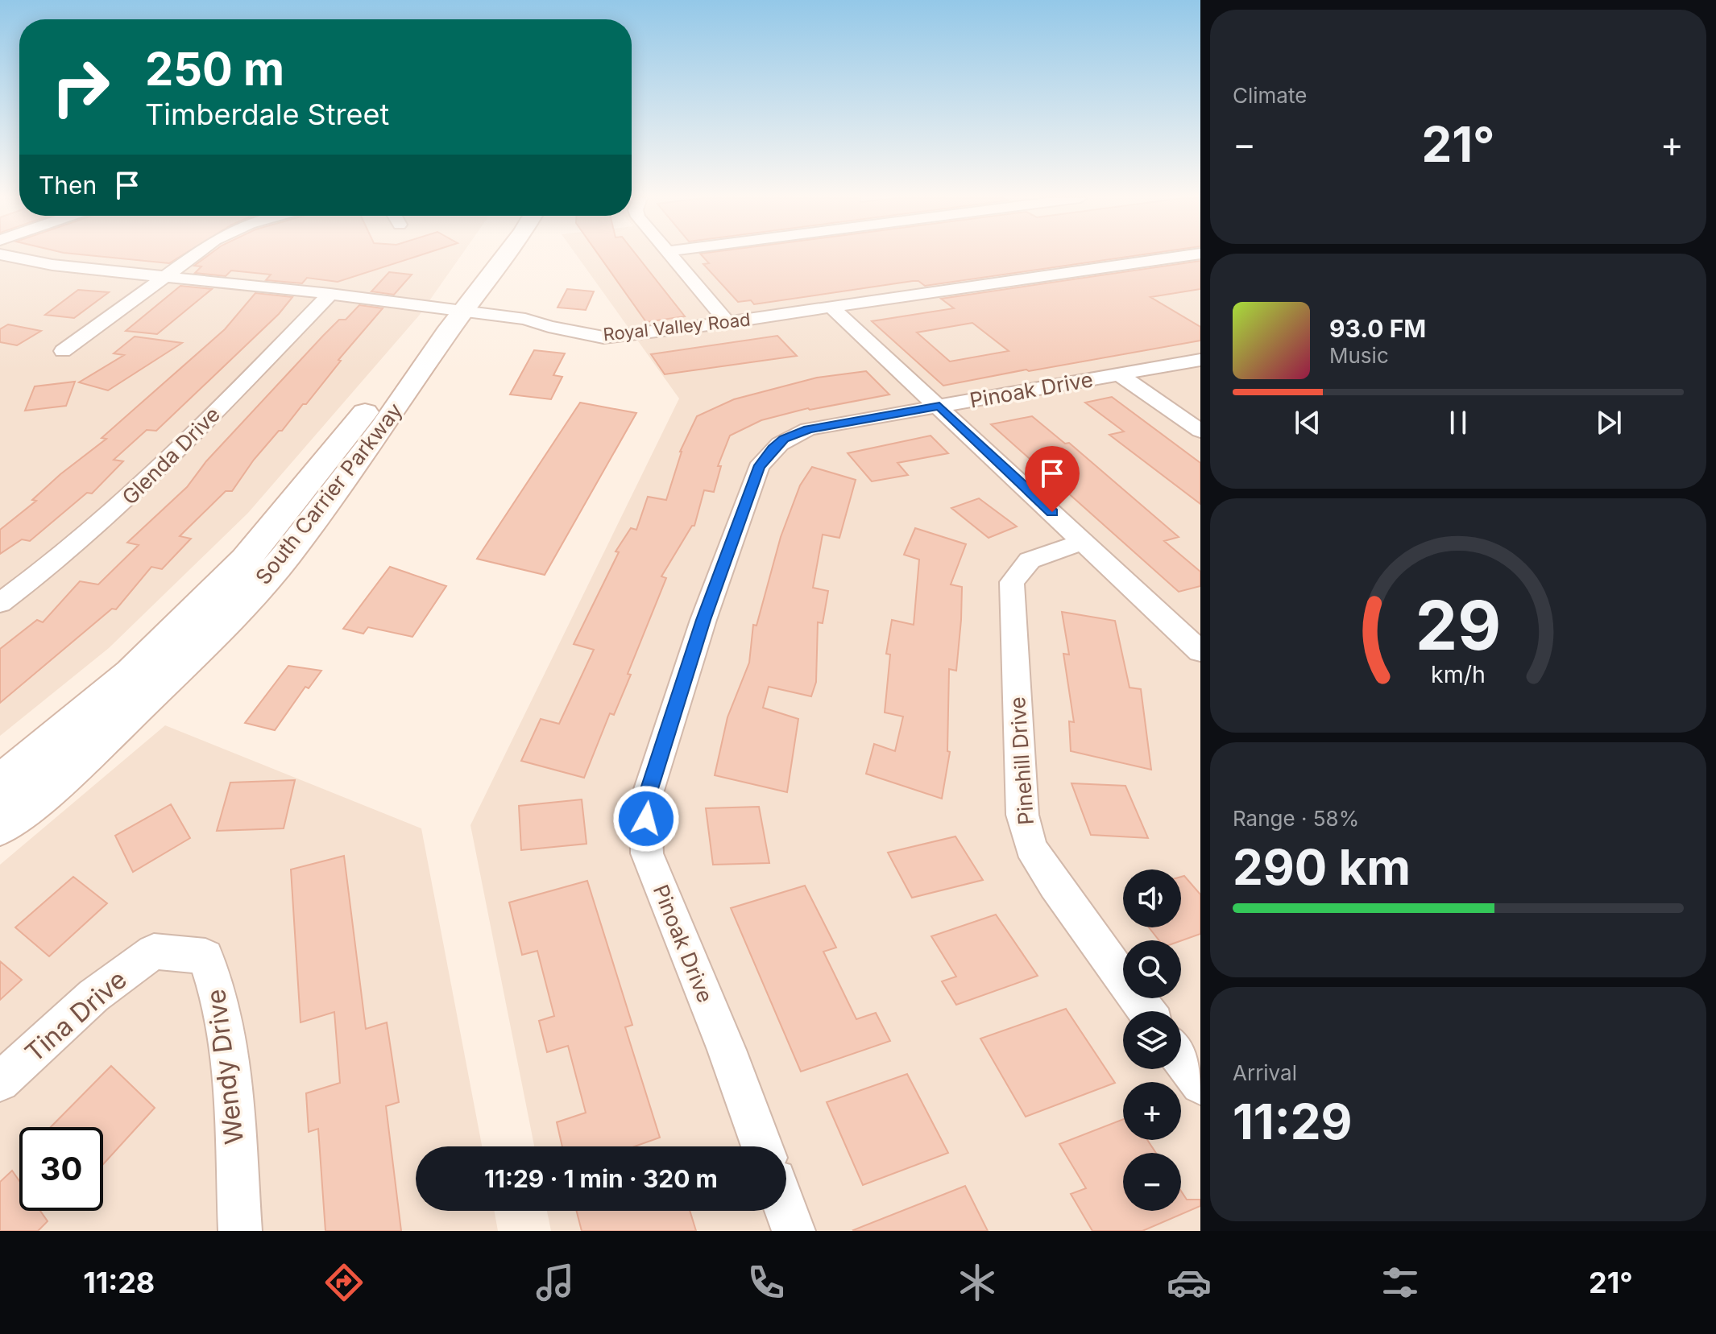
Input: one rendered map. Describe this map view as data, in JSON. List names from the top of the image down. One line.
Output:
{"streets":{"main road":["South Carrier Parkway"],"street":["Royal Valley Road","Pinoak Drive","Glenda Drive","Pinehill Drive","Tina Drive","Wendy Drive"]},"crossings":[["Royal Valley Road","Glenda Drive"],["Royal Valley Road","South Carrier Parkway"],["Tina Drive","Wendy Drive"]],"page":{"tile":["Climate",["Range · 58%","290 km"],["Arrival","11:29"]],"turn":["250 m","Timberdale Street"],"heat":["−","21°","+"],"then":"Then","song":["93.0 FM","Music"],"map_buttons":["+","−"],"limit":"30","trip":"11:29 · 1 min · 320 m","tabs":["11:28","21°"],"gauge":["29","km/h"]}}
